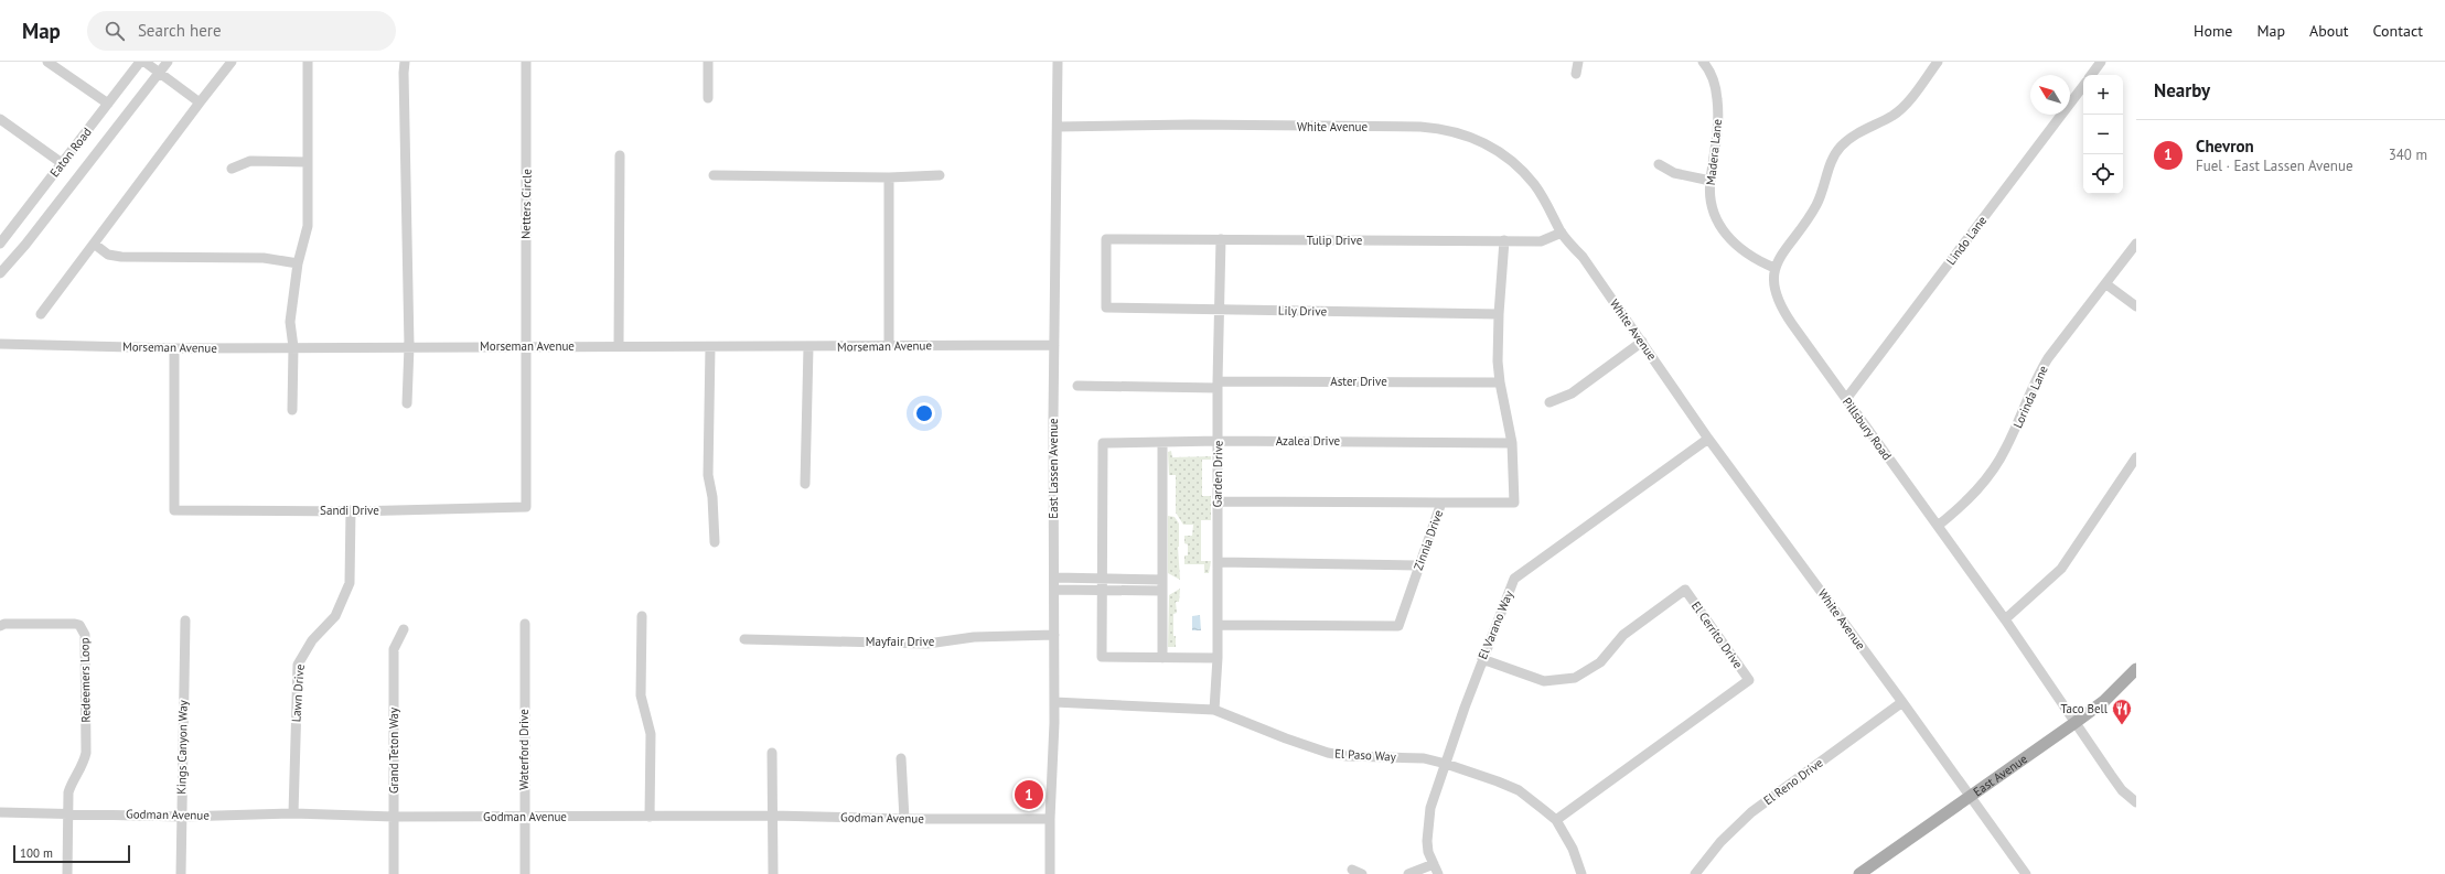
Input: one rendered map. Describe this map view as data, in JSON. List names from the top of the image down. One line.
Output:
{"streets":{"main road":["East Avenue"],"street":["White Avenue","Eaton Road","Madera Lane","Netters Circle","Tulip Drive","Lindo Lane","Lily Drive","Morseman Avenue","Aster Drive","Lorinda Lane","Pillsbury Road","Azalea Drive","East Lassen Avenue","Garden Drive","Sandi Drive","Zinnia Drive","El Varano Way","El Cerrito Drive","Mayfair Drive","Redeemers Loop","Lawn Drive","Kings Canyon Way","Waterford Drive","Grand Teton Way","El Paso Way","El Reno Drive","Godman Avenue"]},"crossings":[["White Avenue","Tulip Drive"],["White Avenue","East Lassen Avenue"],["White Avenue","El Varano Way"],["White Avenue","East Avenue"],["White Avenue","El Reno Drive"],["Madera Lane","Pillsbury Road"],["Netters Circle","Morseman Avenue"],["Netters Circle","Sandi Drive"],["Tulip Drive","Lily Drive"],["Tulip Drive","Garden Drive"],["Tulip Drive","Zinnia Drive"],["Lindo Lane","Pillsbury Road"],["Lily Drive","Garden Drive"],["Lily Drive","Zinnia Drive"],["Morseman Avenue","East Lassen Avenue"],["Morseman Avenue","Sandi Drive"],["Aster Drive","Garden Drive"],["Aster Drive","Zinnia Drive"],["Lorinda Lane","Pillsbury Road"],["Pillsbury Road","East Avenue"],["Azalea Drive","Garden Drive"],["Azalea Drive","Zinnia Drive"],["East Lassen Avenue","Mayfair Drive"],["East Lassen Avenue","El Paso Way"],["East Lassen Avenue","Godman Avenue"],["Garden Drive","Zinnia Drive"],["Garden Drive","El Paso Way"],["Sandi Drive","Lawn Drive"],["El Varano Way","El Cerrito Drive"],["El Varano Way","El Paso Way"],["El Cerrito Drive","El Paso Way"],["Redeemers Loop","Godman Avenue"],["Lawn Drive","Godman Avenue"],["Kings Canyon Way","Godman Avenue"],["Waterford Drive","Godman Avenue"],["Grand Teton Way","Godman Avenue"]],"places":{"restaurant":["Taco Bell"]},"scale_bar":"100 m","north":"top left","page":{"header":"Map","search":"Search here","nav":["Home","Map","About","Contact"],"heading":"Nearby","map_buttons":["+","−"],"list":[{"mark":"1","name":"Chevron","note":"Fuel · East Lassen Avenue","value":"340 m"}],"pins":"1","scale":"100 m"}}
